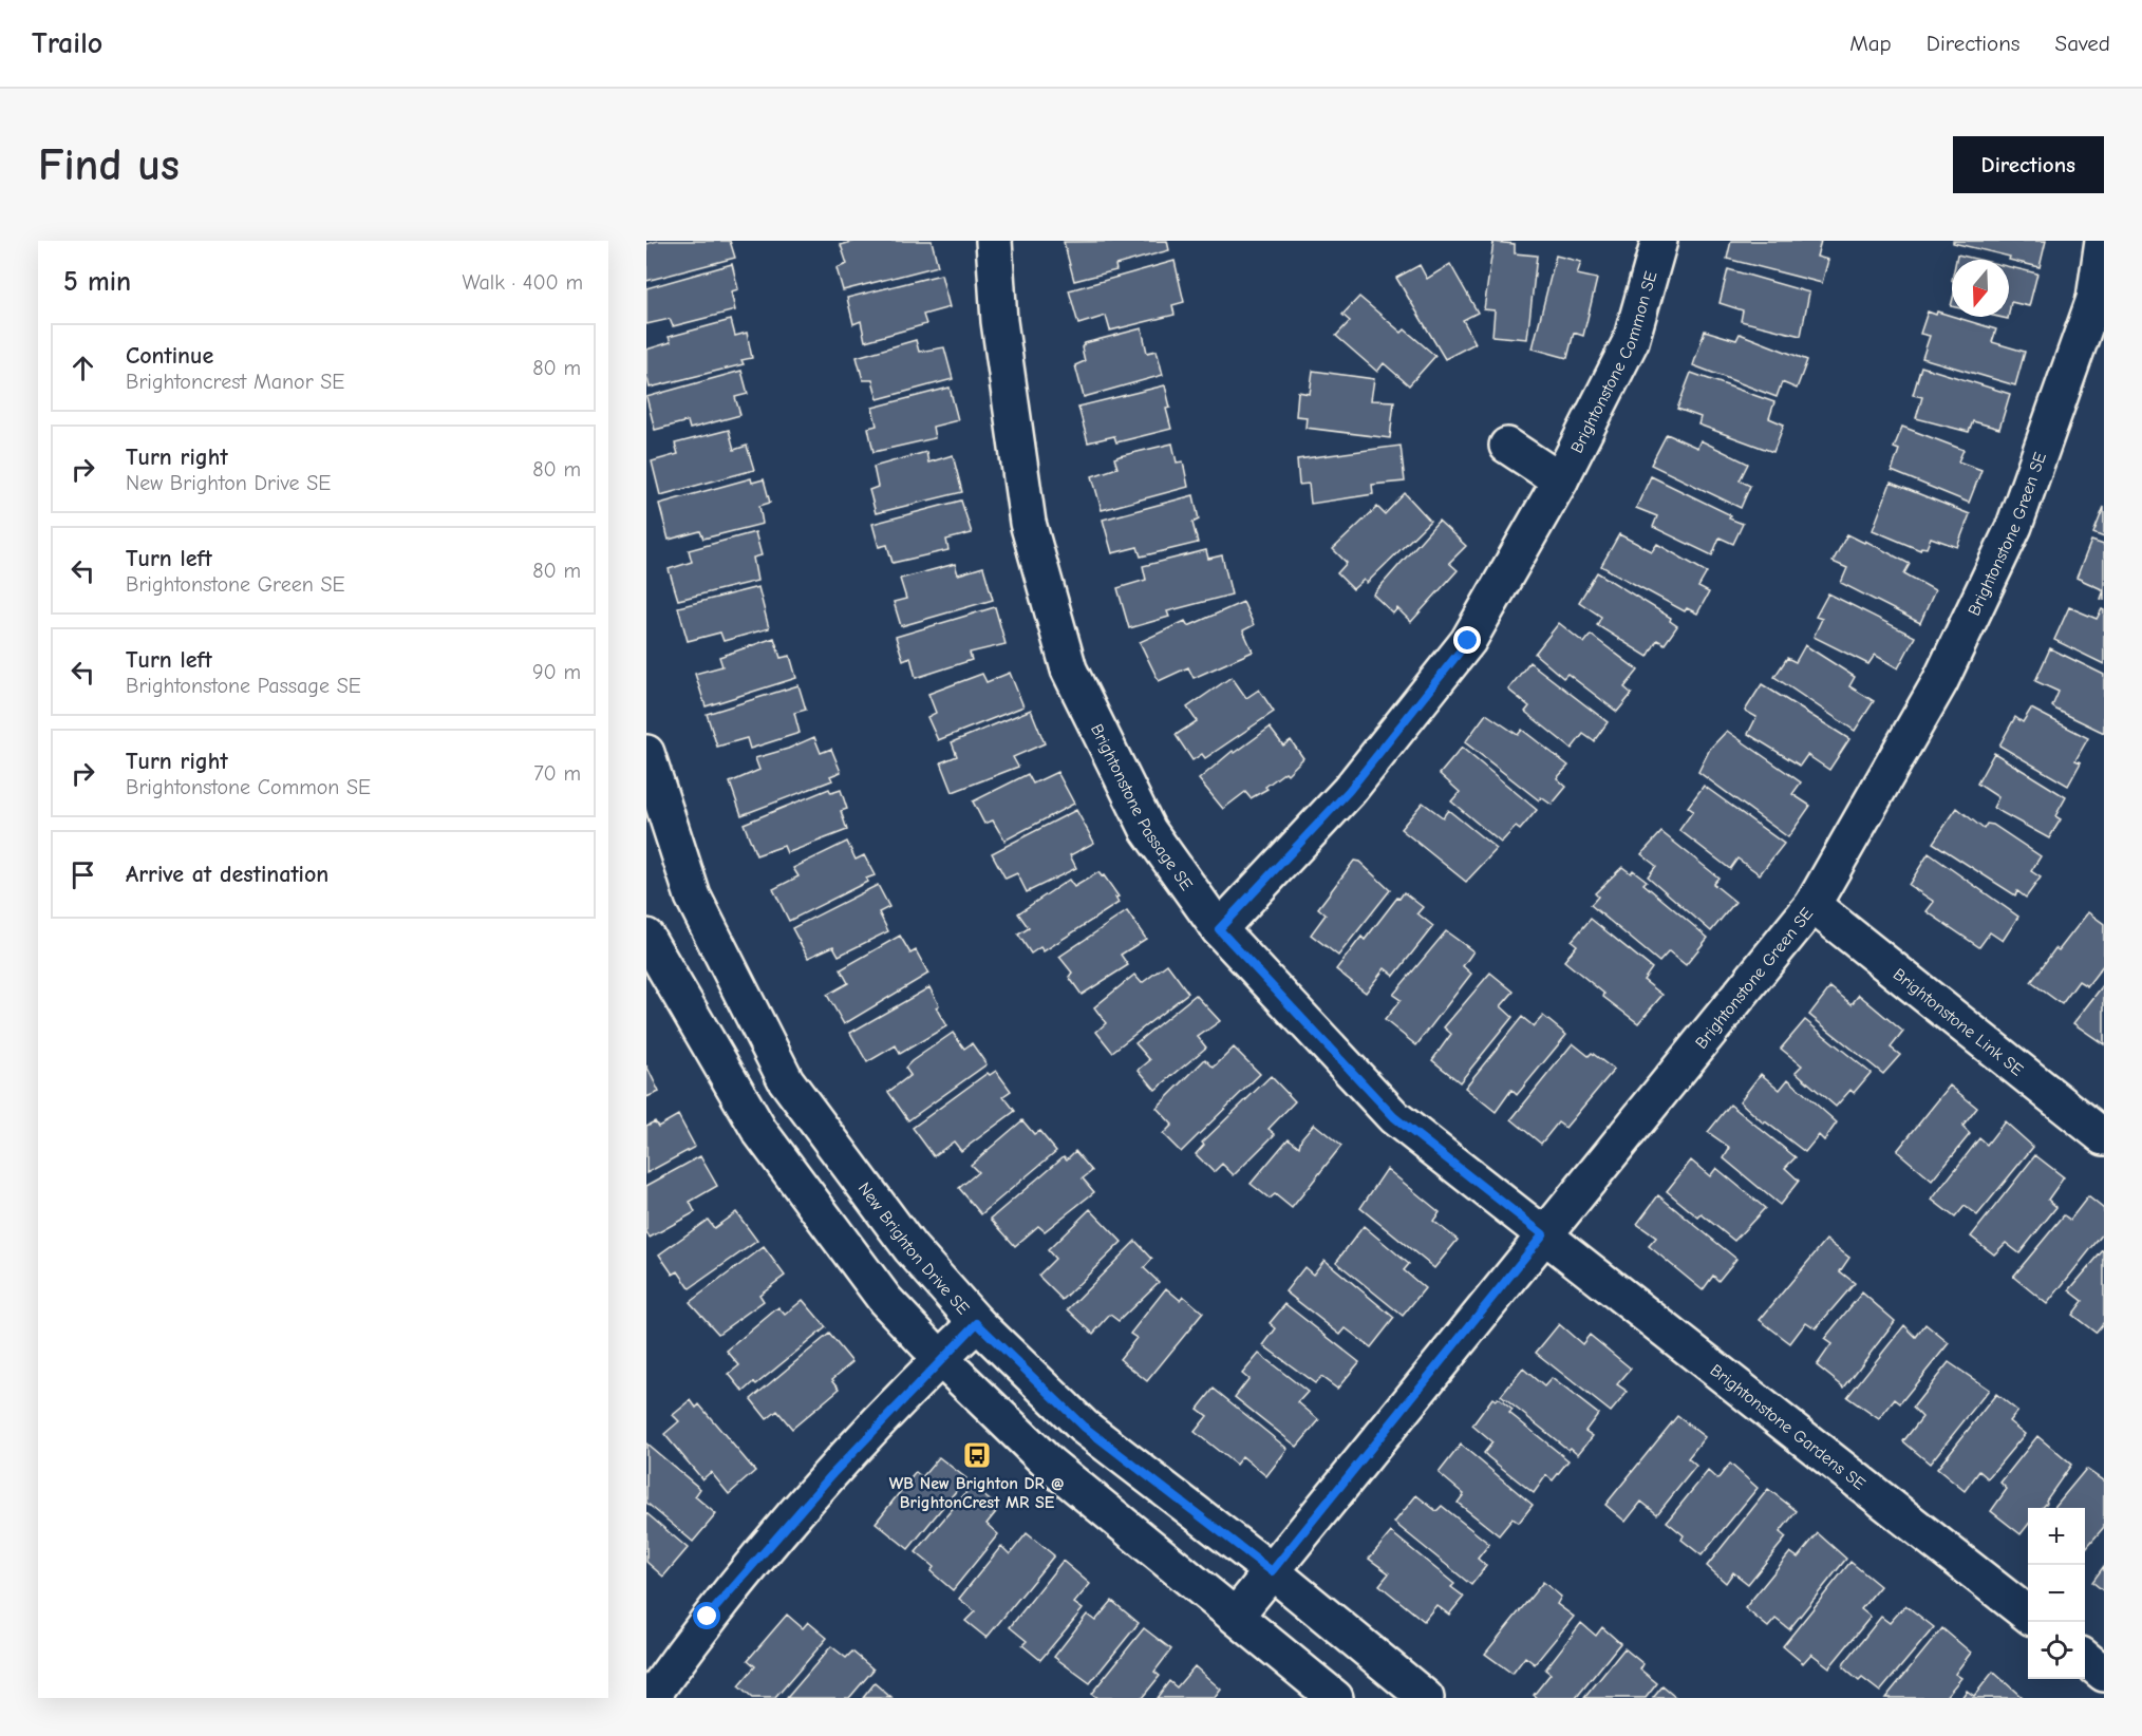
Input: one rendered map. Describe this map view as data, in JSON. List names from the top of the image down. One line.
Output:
{"streets":{"street":["Brightonstone Common SE","Brightonstone Green SE","Brightonstone Passage SE","Brightonstone Link SE","New Brighton Drive SE","Brightonstone Gardens SE"]},"crossings":[["Brightonstone Common SE","Brightonstone Passage SE"],["Brightonstone Green SE","Brightonstone Passage SE"],["Brightonstone Green SE","Brightonstone Link SE"],["Brightonstone Green SE","New Brighton Drive SE"],["Brightonstone Green SE","Brightonstone Gardens SE"],["Brightonstone Passage SE","Brightonstone Gardens SE"]],"places":{"bus stop":["WB New Brighton DR @ BrightonCrest MR SE"]},"north":"bottom","page":{"header":"Trailo","nav":["Map","Directions","Saved"],"buttons":"Directions","title":"Find us","heading":["5 min","Walk · 400 m"],"list":[["Continue","Brightoncrest Manor SE","80 m"],["Turn right","New Brighton Drive SE","80 m"],["Turn left","Brightonstone Green SE","80 m"],["Turn left","Brightonstone Passage SE","90 m"],["Turn right","Brightonstone Common SE","70 m"],"Arrive at destination"],"map_buttons":["+","−"]}}
